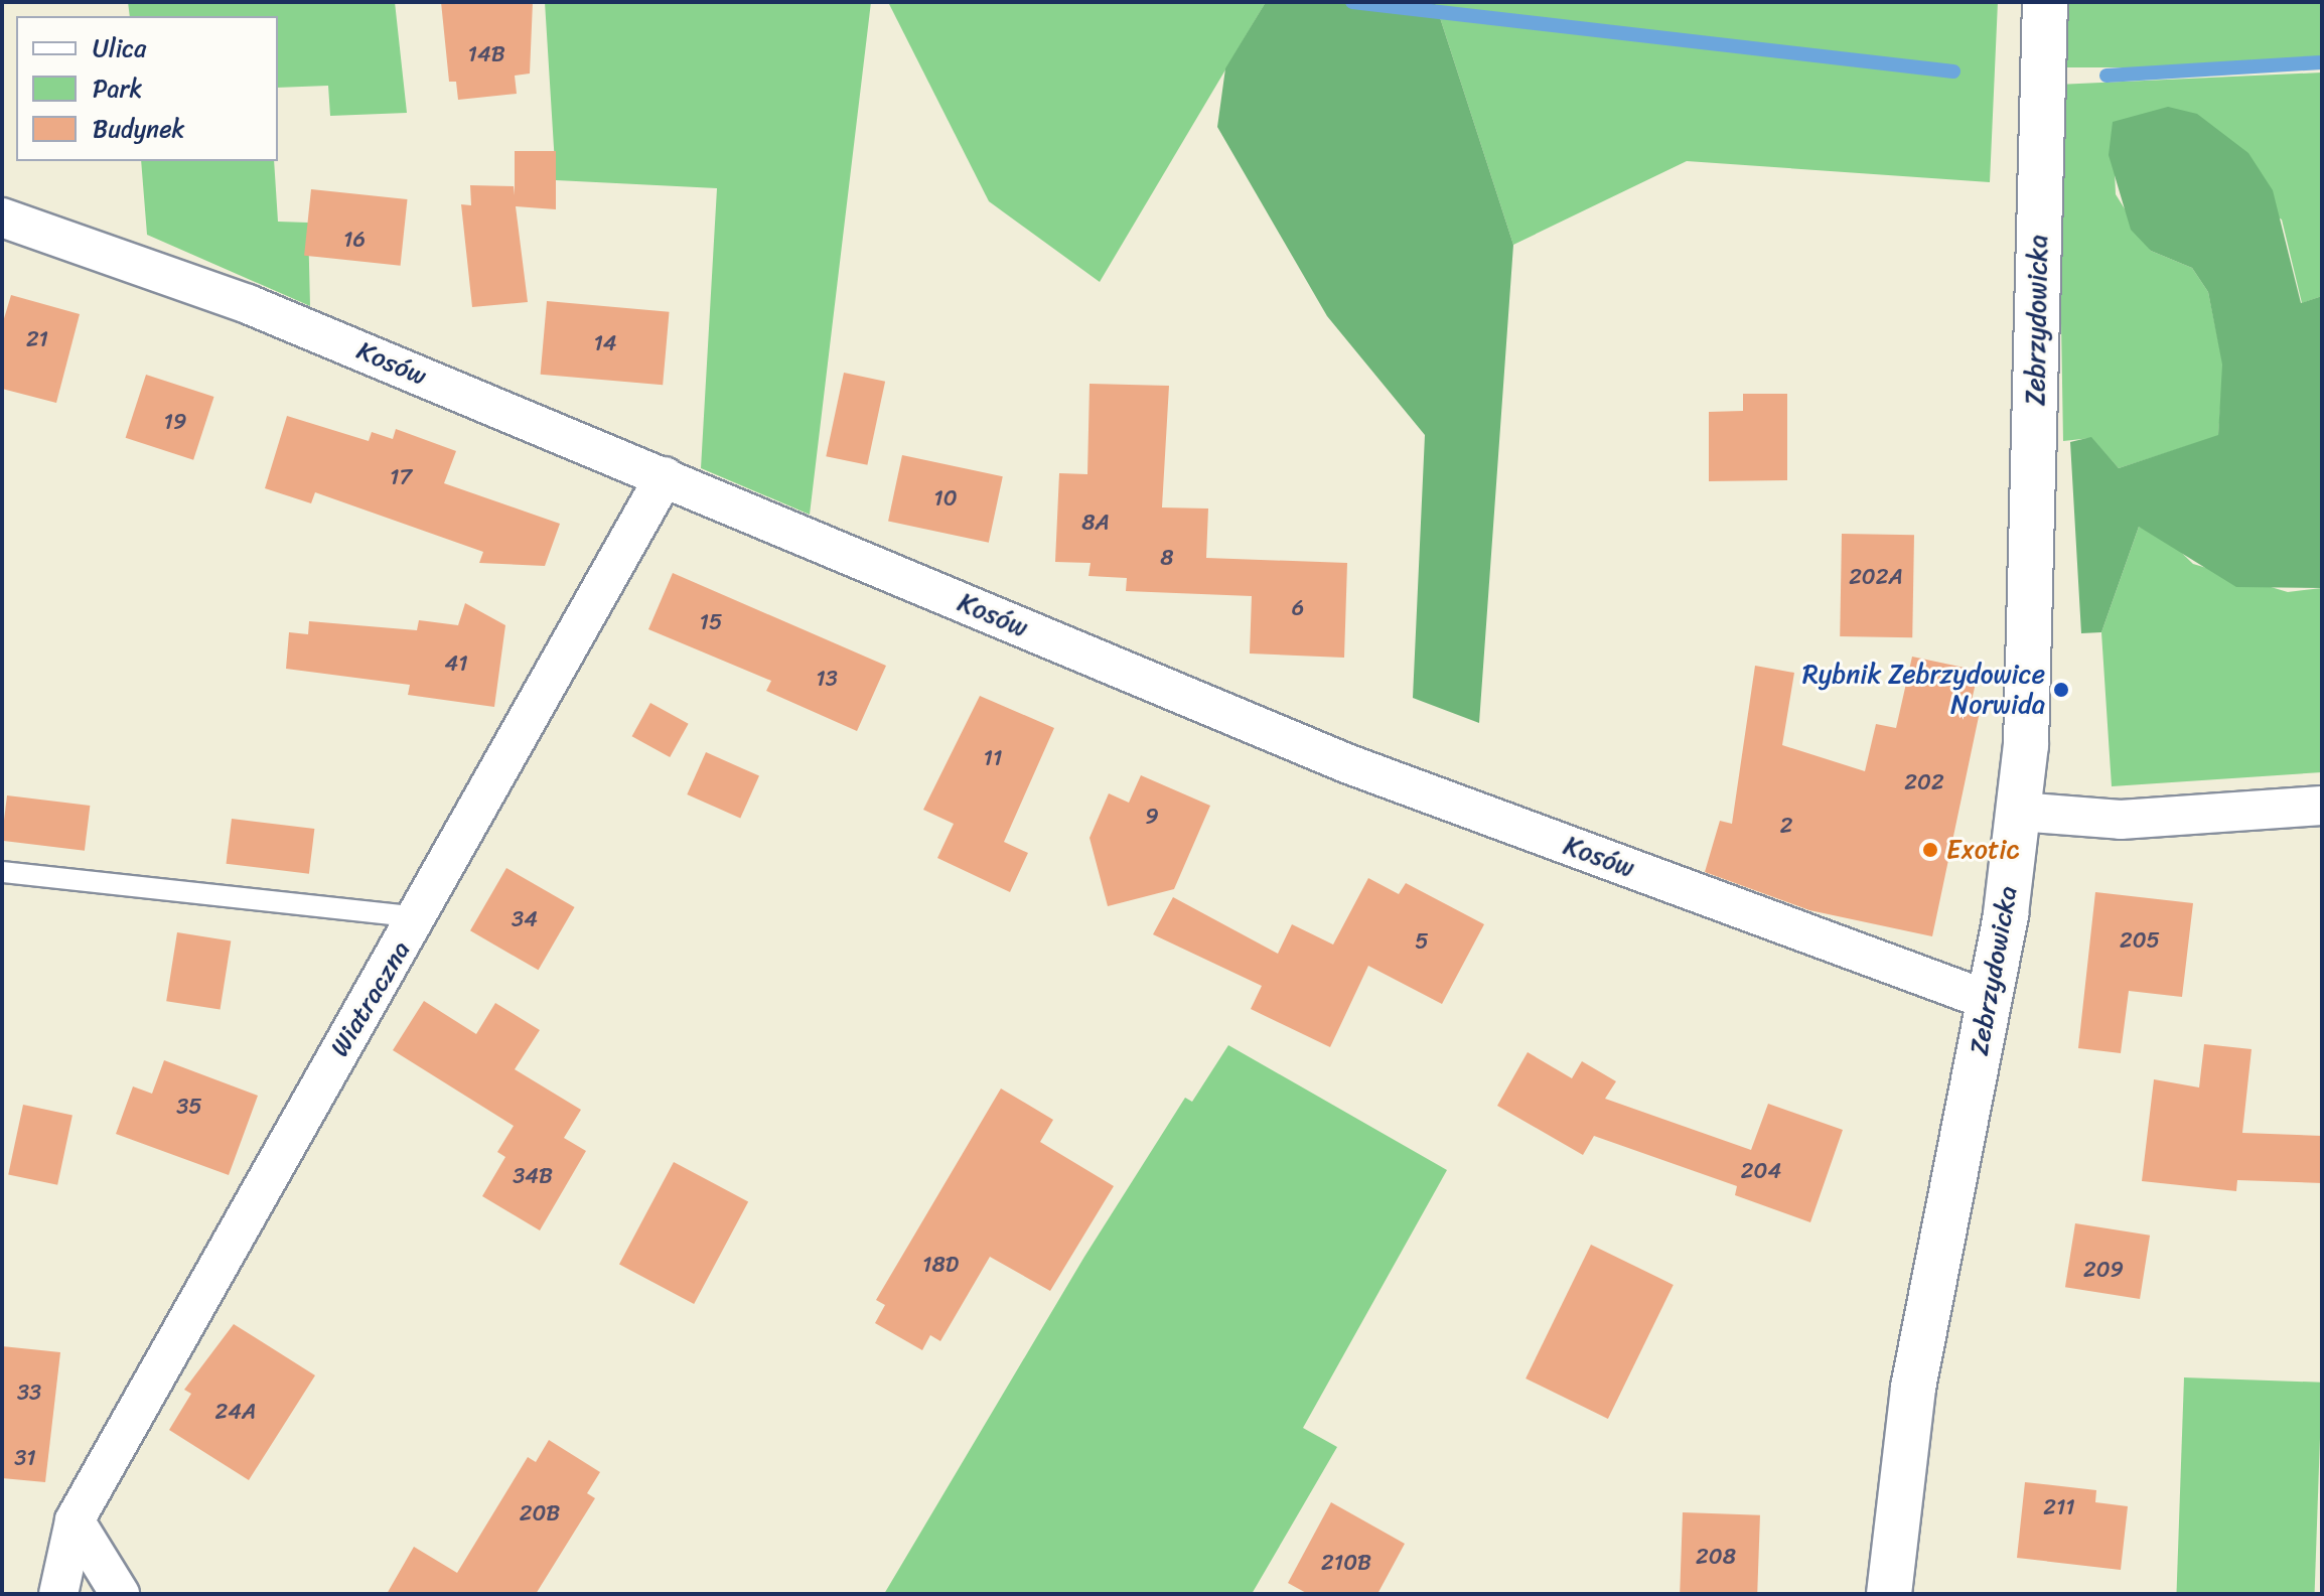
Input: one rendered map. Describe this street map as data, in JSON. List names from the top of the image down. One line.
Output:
{"streets":{"street":["Zebrzydowicka","Kosów","Wiatraczna"]},"crossings":[["Zebrzydowicka","Kosów"],["Kosów","Wiatraczna"]],"places":["Rybnik Zebrzydowice Norwida","Exotic"],"house_numbers":["14B","16","21","14","19","17","10","8A","8","202A","6","15","41","13","11","202","9","2","34","205","5","35","204","34B","18D","209","33","24A","31","211","20B","208","210B"],"legend":["Ulica","Park","Budynek"]}
